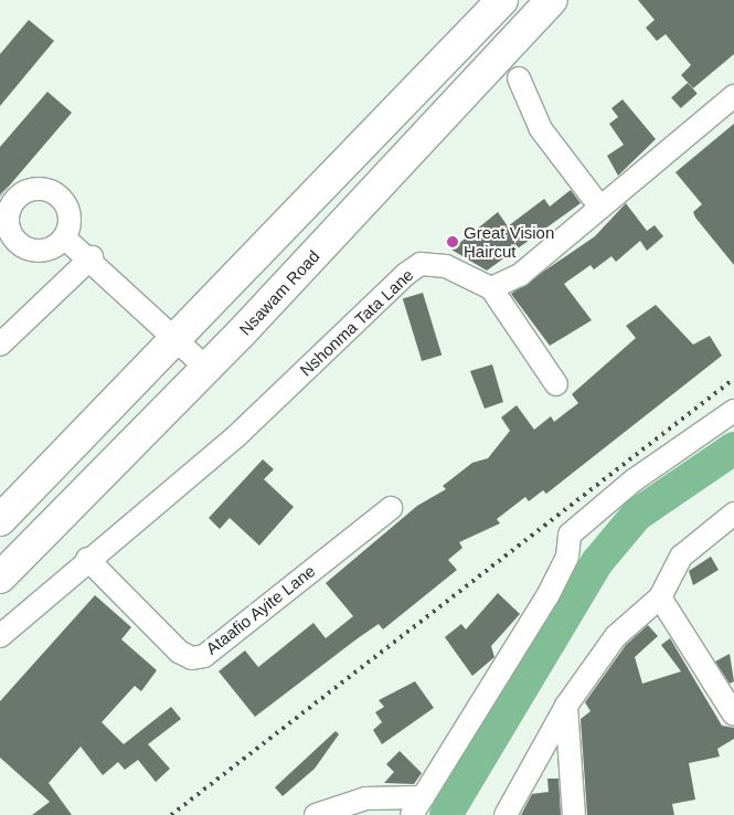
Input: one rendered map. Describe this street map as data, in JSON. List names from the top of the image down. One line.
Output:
{"streets":{"highway":["Nsawam Road"],"street":["Nshonma Tata Lane","Ataafio Ayite Lane"]},"crossings":[["Nshonma Tata Lane","Ataafio Ayite Lane"]],"places":["Great Vision Haircut"]}
